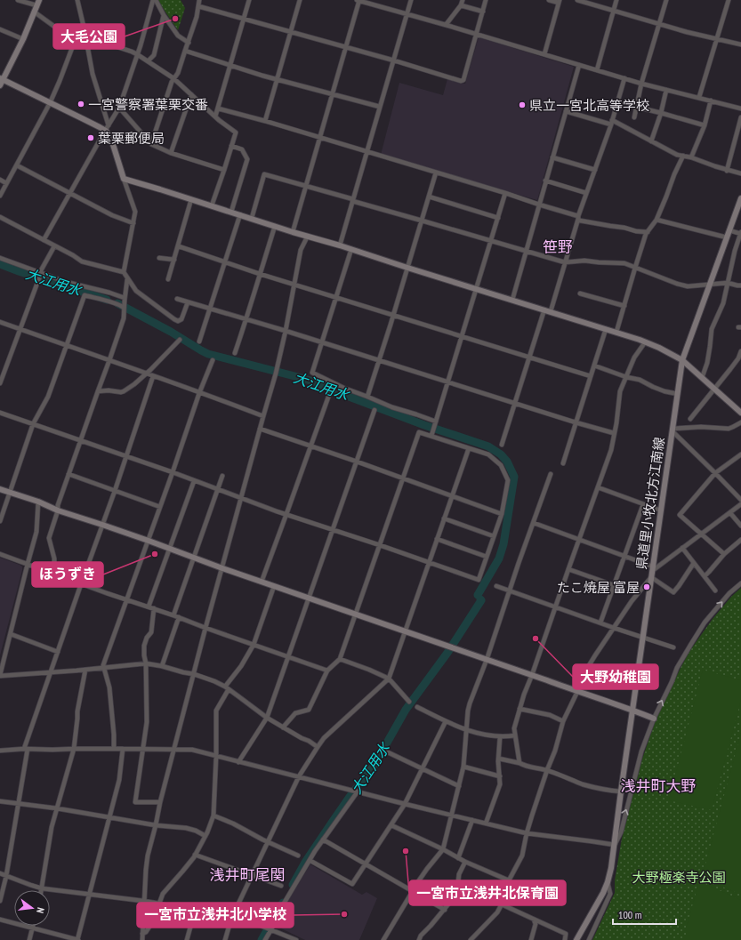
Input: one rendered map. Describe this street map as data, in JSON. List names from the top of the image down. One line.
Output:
{"streets":{"street":["県道里小牧北方江南線"]},"districts":["笹野","浅井町大野","浅井町尾関"],"water":["大江用水"],"parks":["大野極楽寺公園"],"places":["大毛公園","一宮警察署葉栗交番","県立一宮北高等学校","葉栗郵便局","ほうずき","たこ焼屋 富屋","大野幼稚園","一宮市立浅井北保育園","一宮市立浅井北小学校"],"scale_bar":"100 m","north":"right"}
